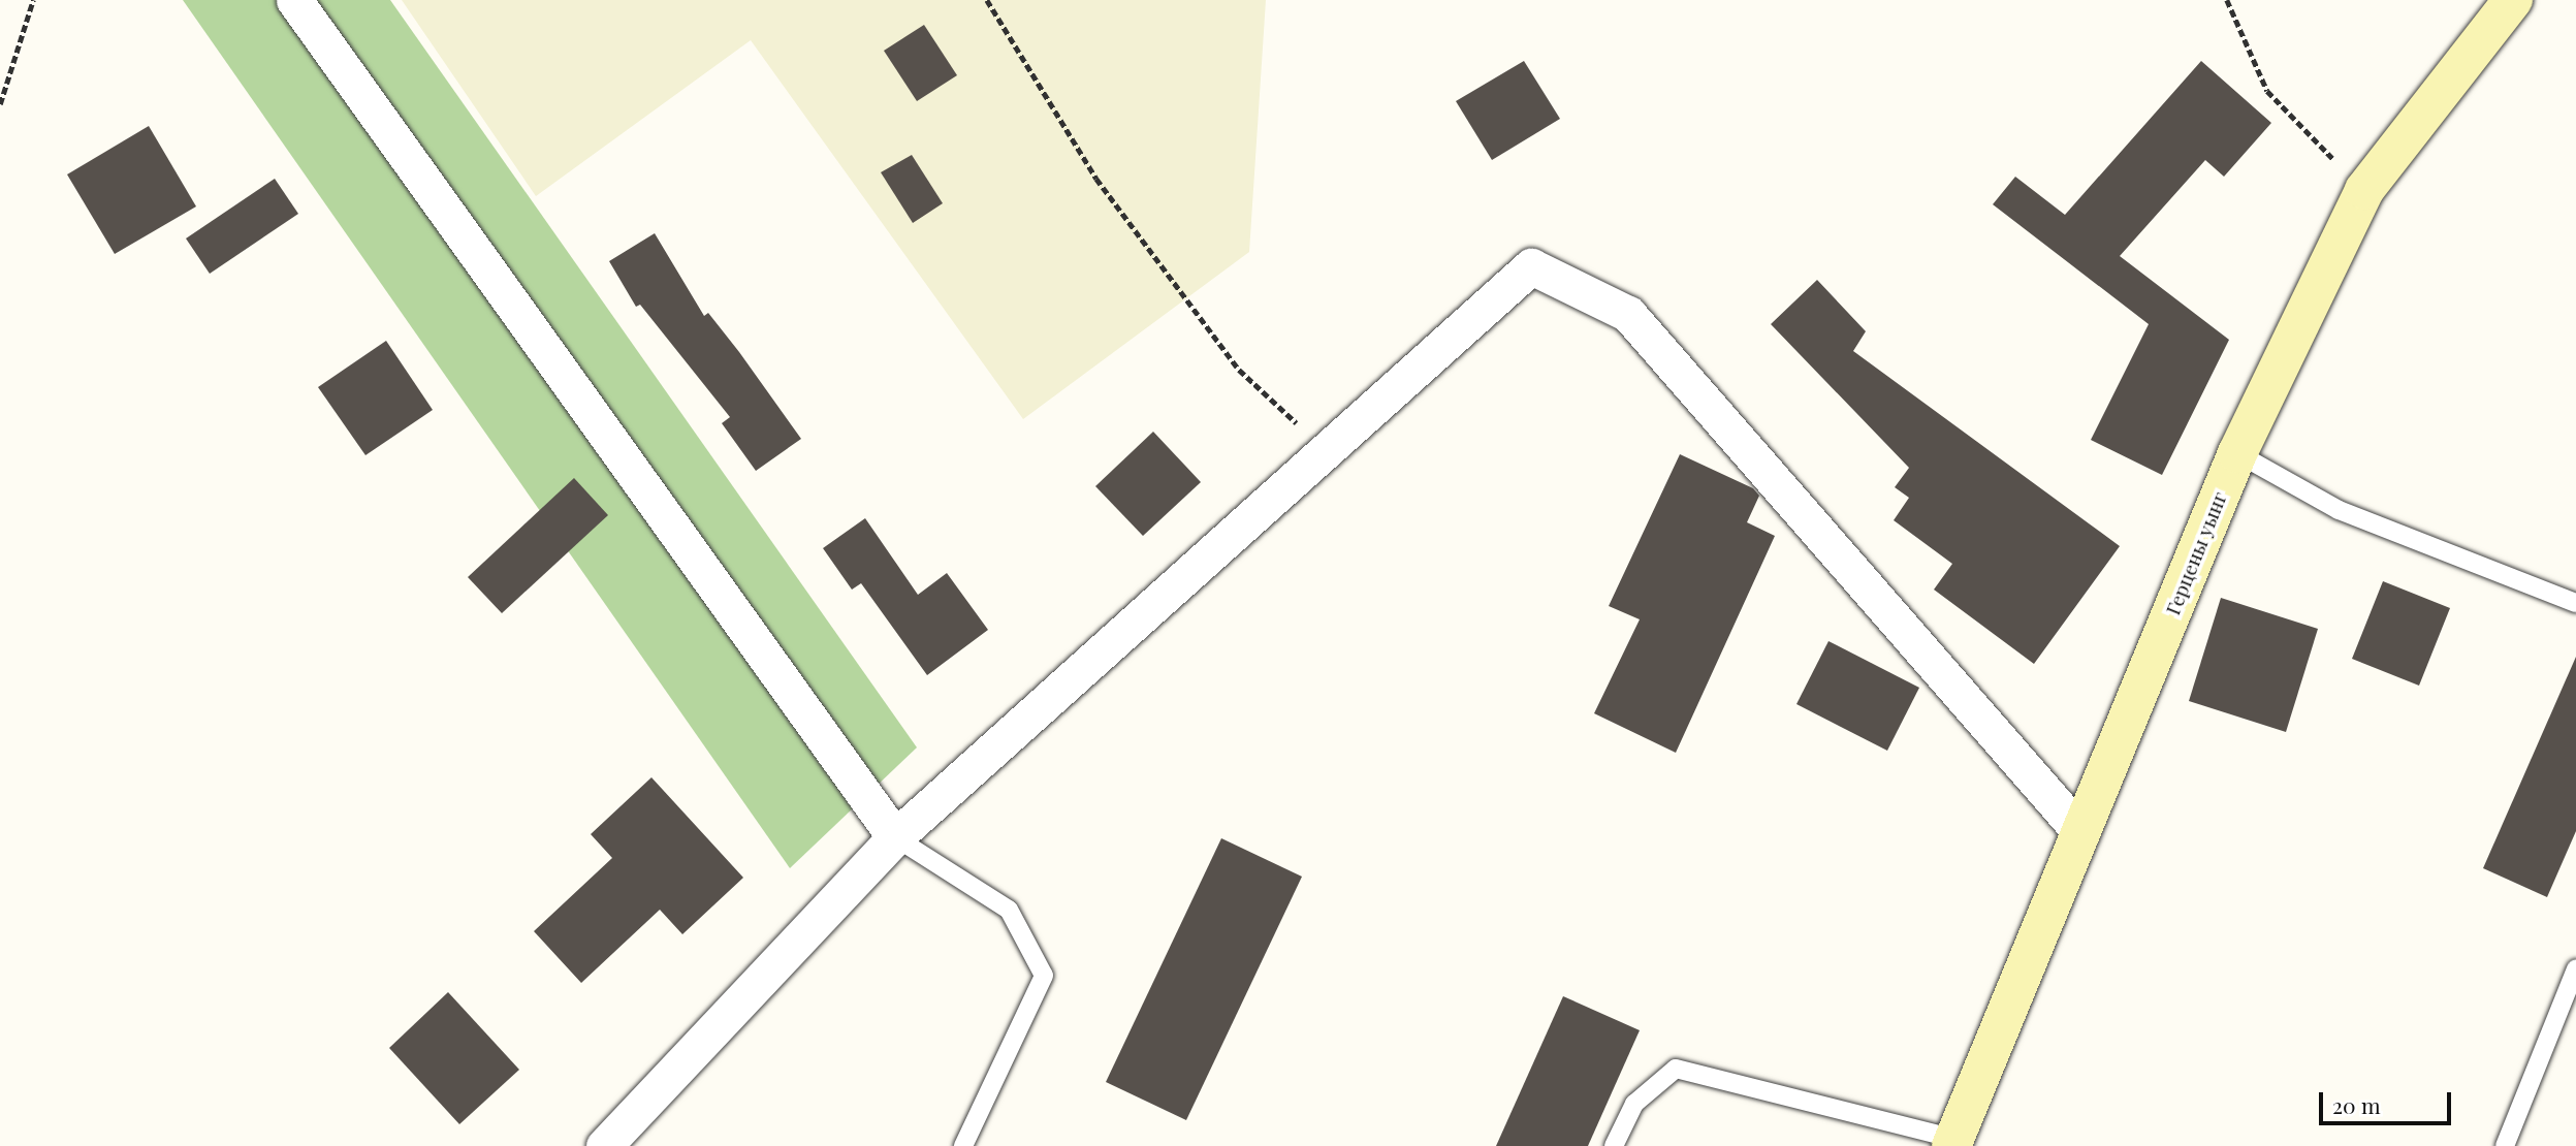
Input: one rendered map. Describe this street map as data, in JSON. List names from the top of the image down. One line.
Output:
{"streets":{"street":["Герцены уынг"]},"scale_bar":"20 m"}
